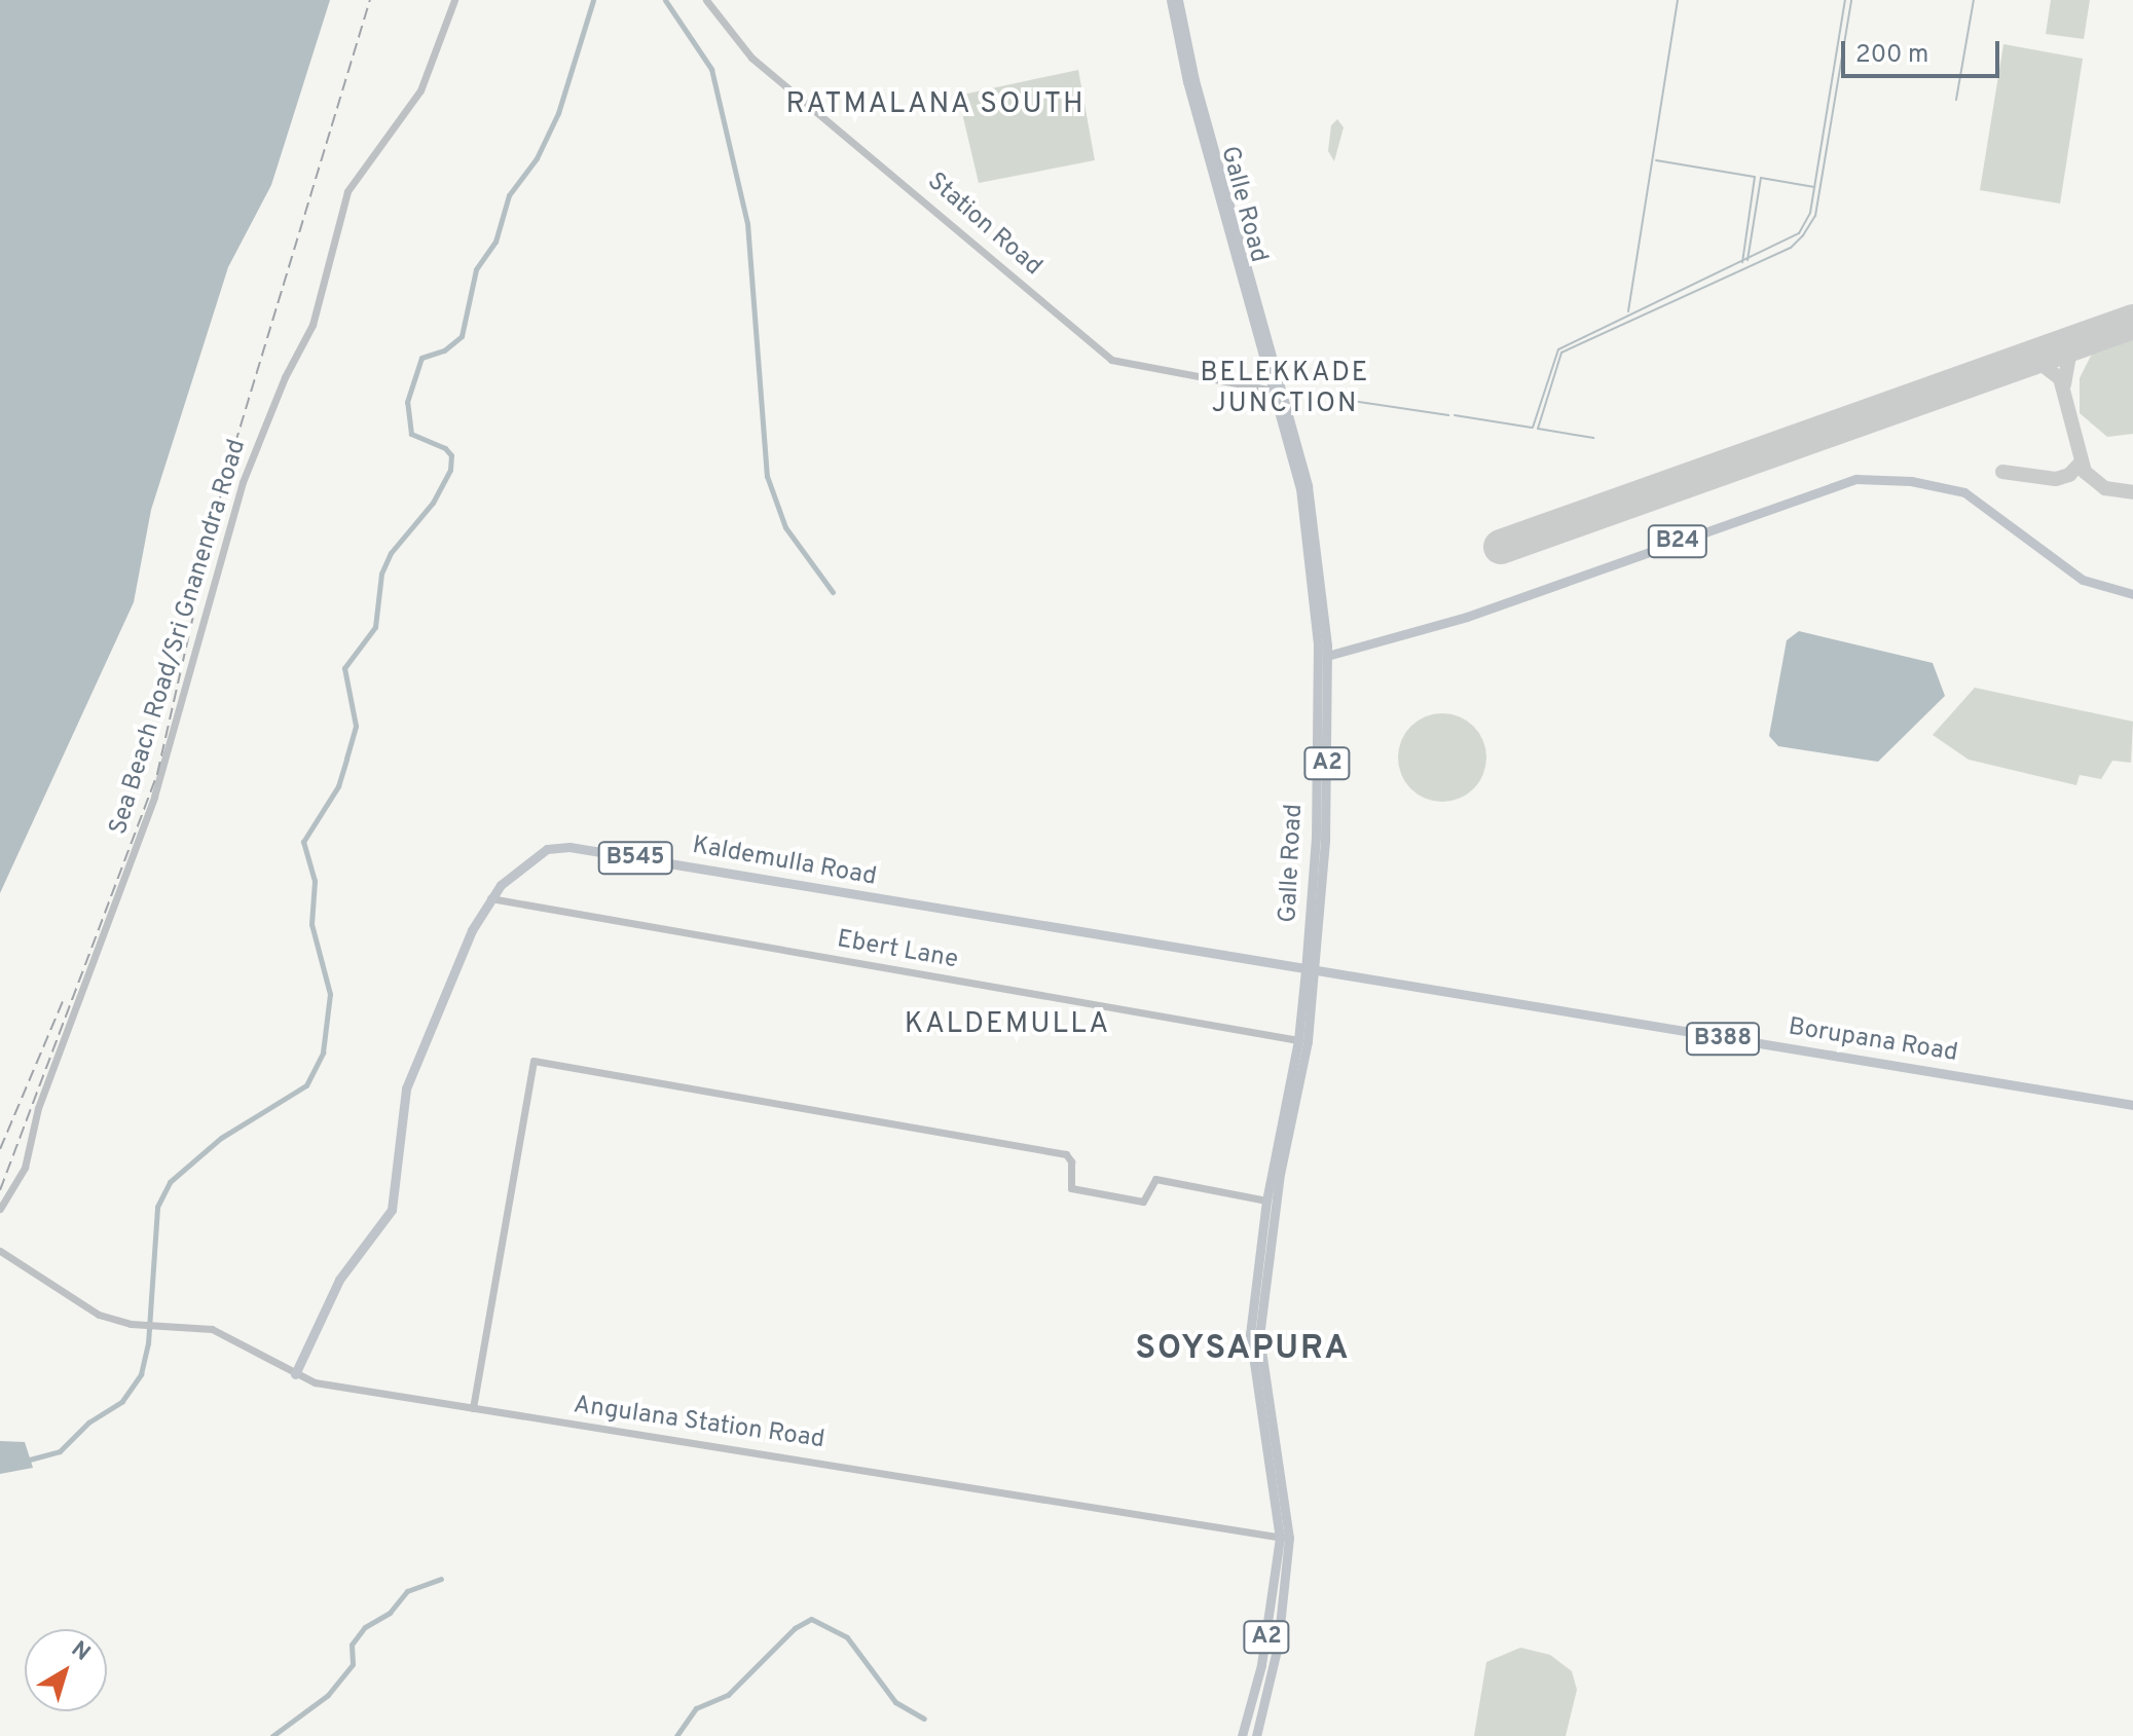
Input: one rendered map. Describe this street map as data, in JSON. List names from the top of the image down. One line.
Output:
{"streets":{"main road":["Galle Road","B24","A2","B545","Kaldemulla Road","B388","Borupana Road"],"street":["Station Road","Sea Beach Road/Sri Gnanendra Road","Ebert Lane","Angulana Station Road"]},"crossings":[["Galle Road","Station Road"],["Galle Road","B24"],["Galle Road","Kaldemulla Road"],["Galle Road","Ebert Lane"],["Galle Road","Borupana Road"],["Galle Road","Angulana Station Road"],["Kaldemulla Road","Ebert Lane"],["Kaldemulla Road","Borupana Road"],["Kaldemulla Road","Angulana Station Road"]],"districts":["RATMALANA SOUTH","BELEKKADE JUNCTION","KALDEMULLA","SOYSAPURA"],"scale_bar":"200 m","north":"top right"}
